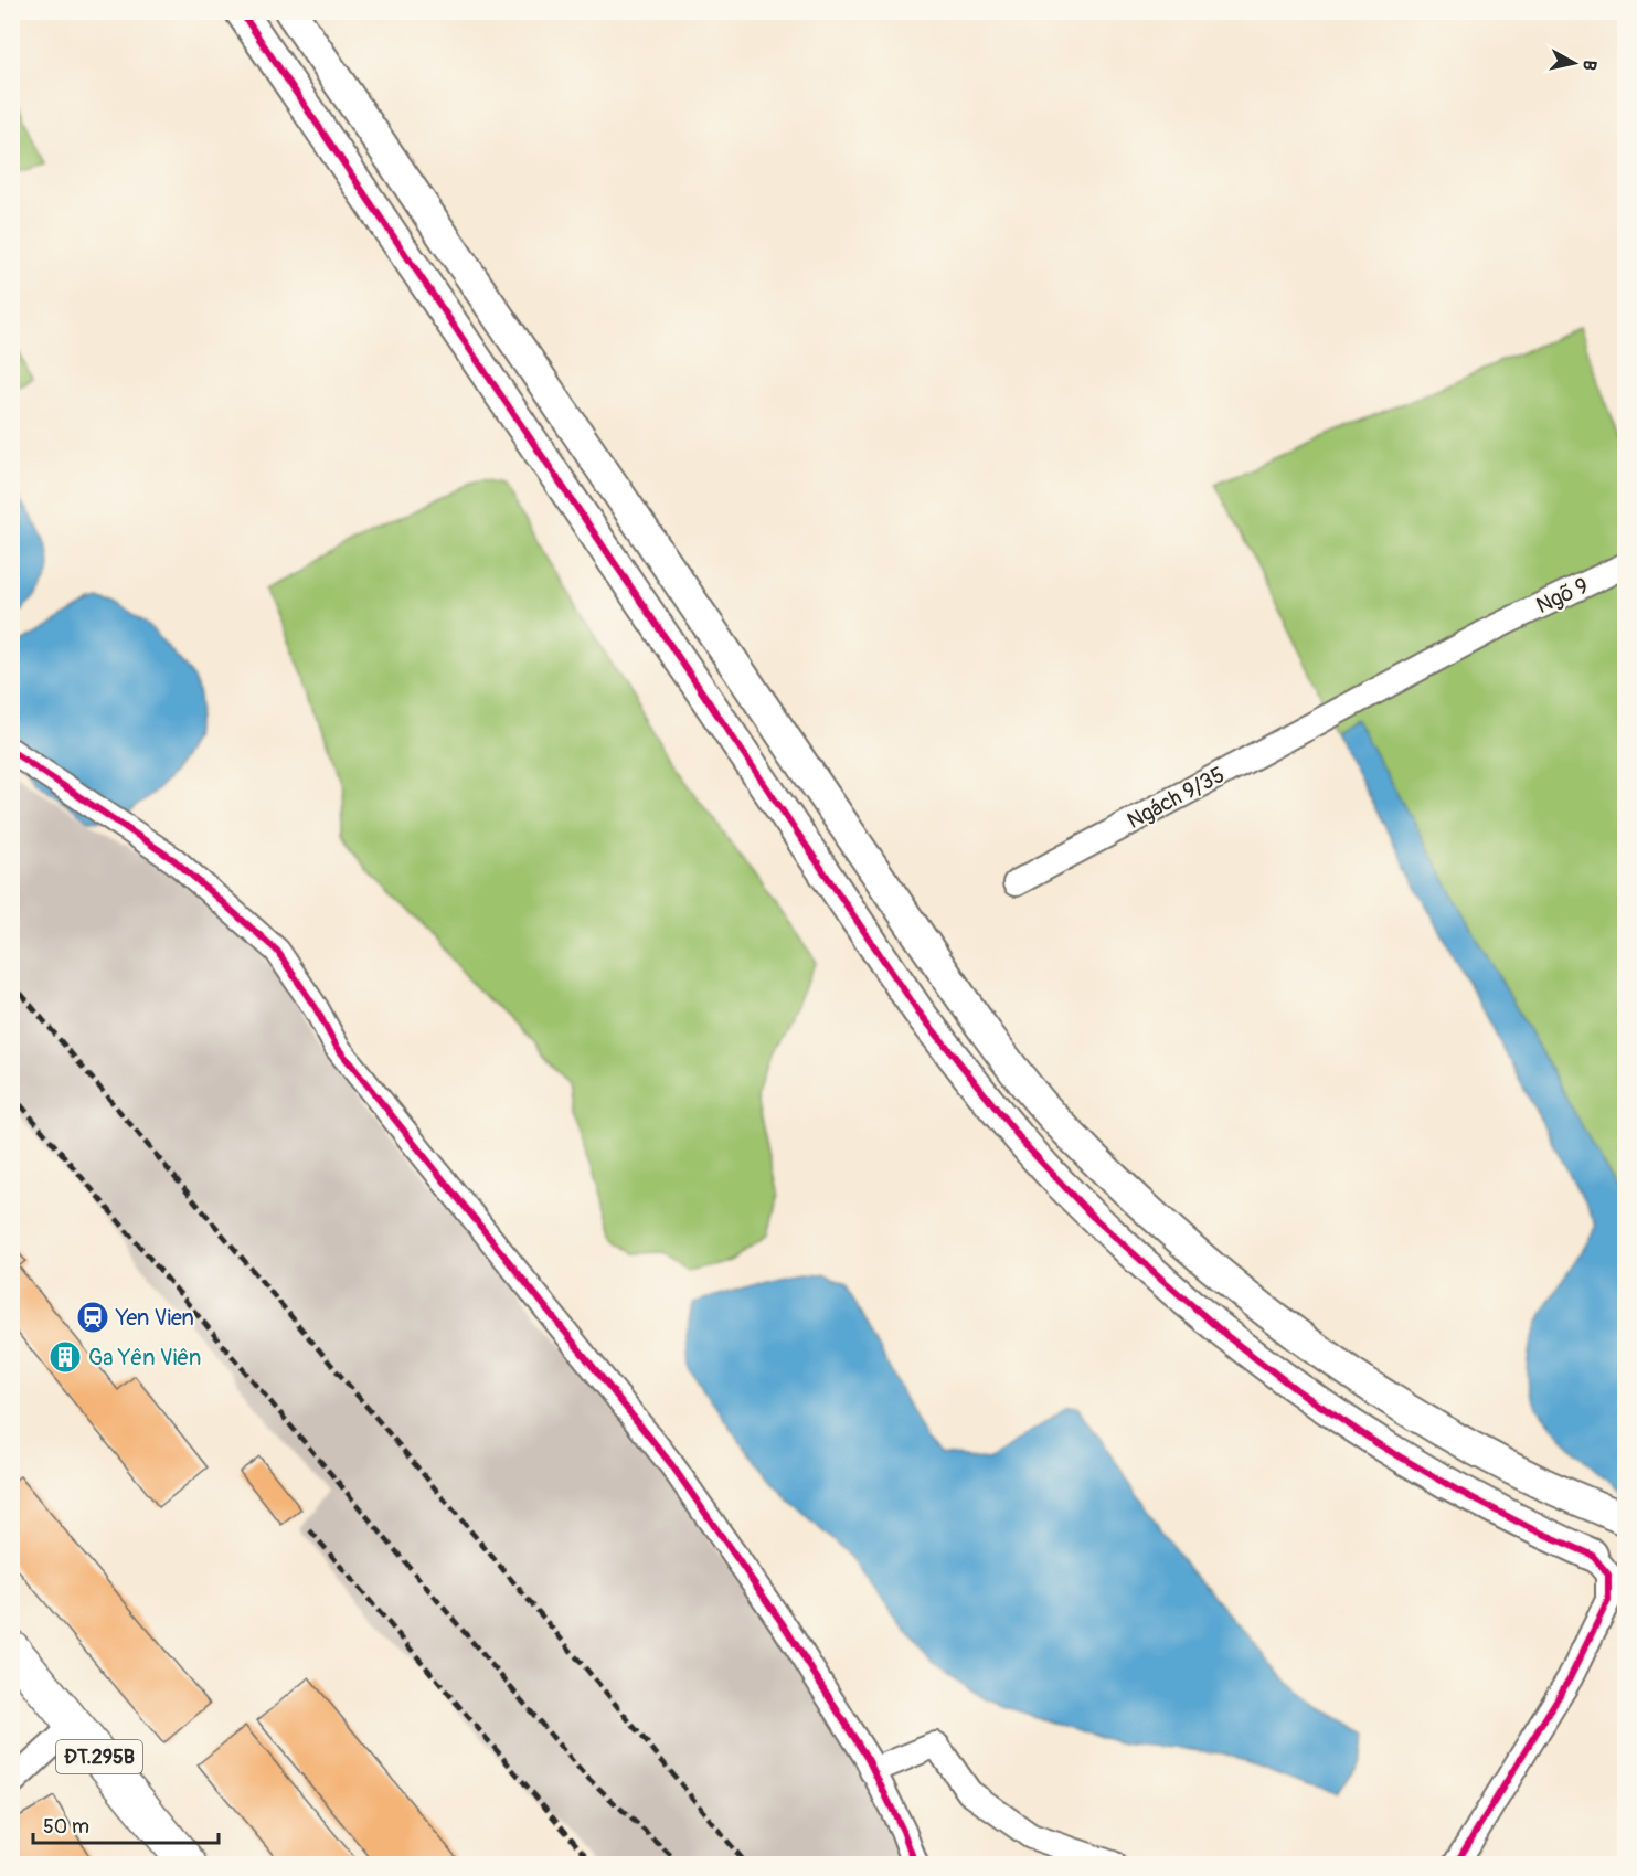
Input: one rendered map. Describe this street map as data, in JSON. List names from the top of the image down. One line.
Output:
{"streets":{"main road":["ĐT.295B"],"street":["Ngõ 9","Ngách 9/35"]},"crossings":[["Ngõ 9","Ngách 9/35"]],"places":{"station":["Yen Vien"],"building":["Ga Yên Viên"]},"scale_bar":"50 m","north":"right"}
